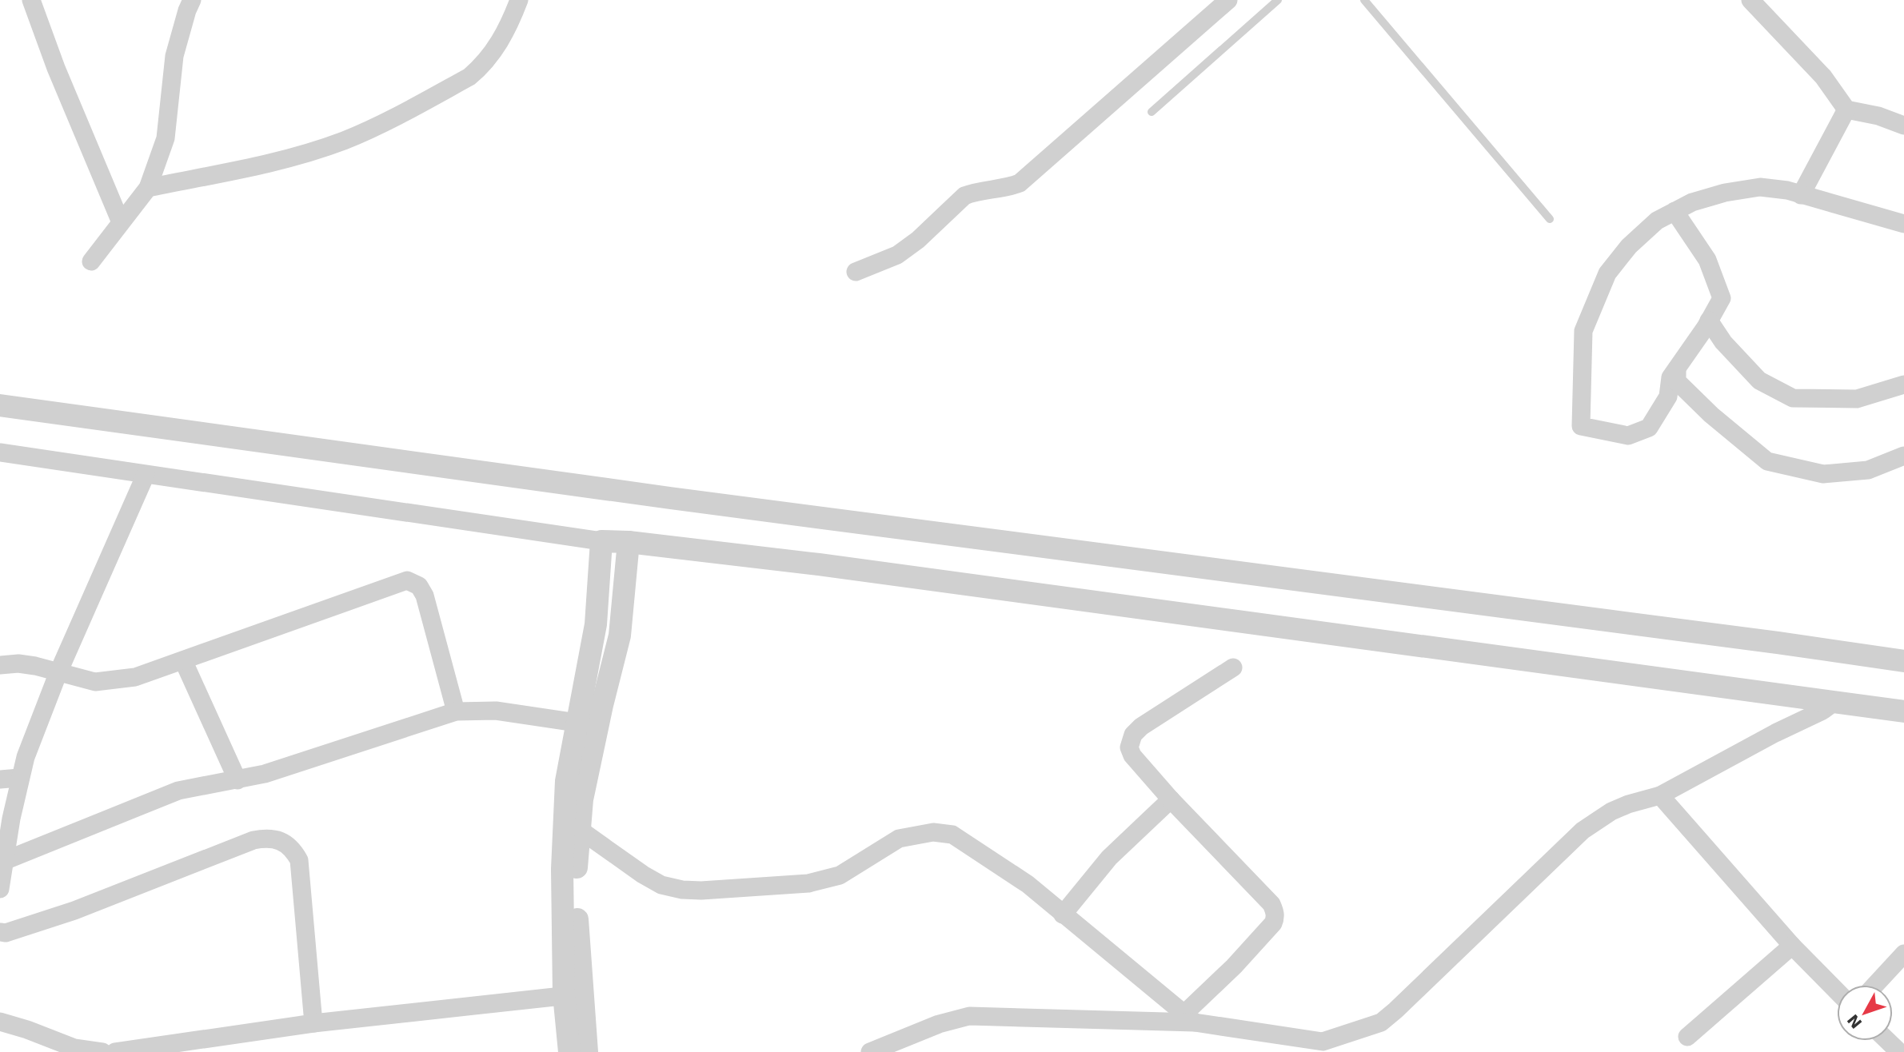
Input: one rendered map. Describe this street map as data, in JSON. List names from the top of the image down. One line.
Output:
{"north":"bottom left"}
